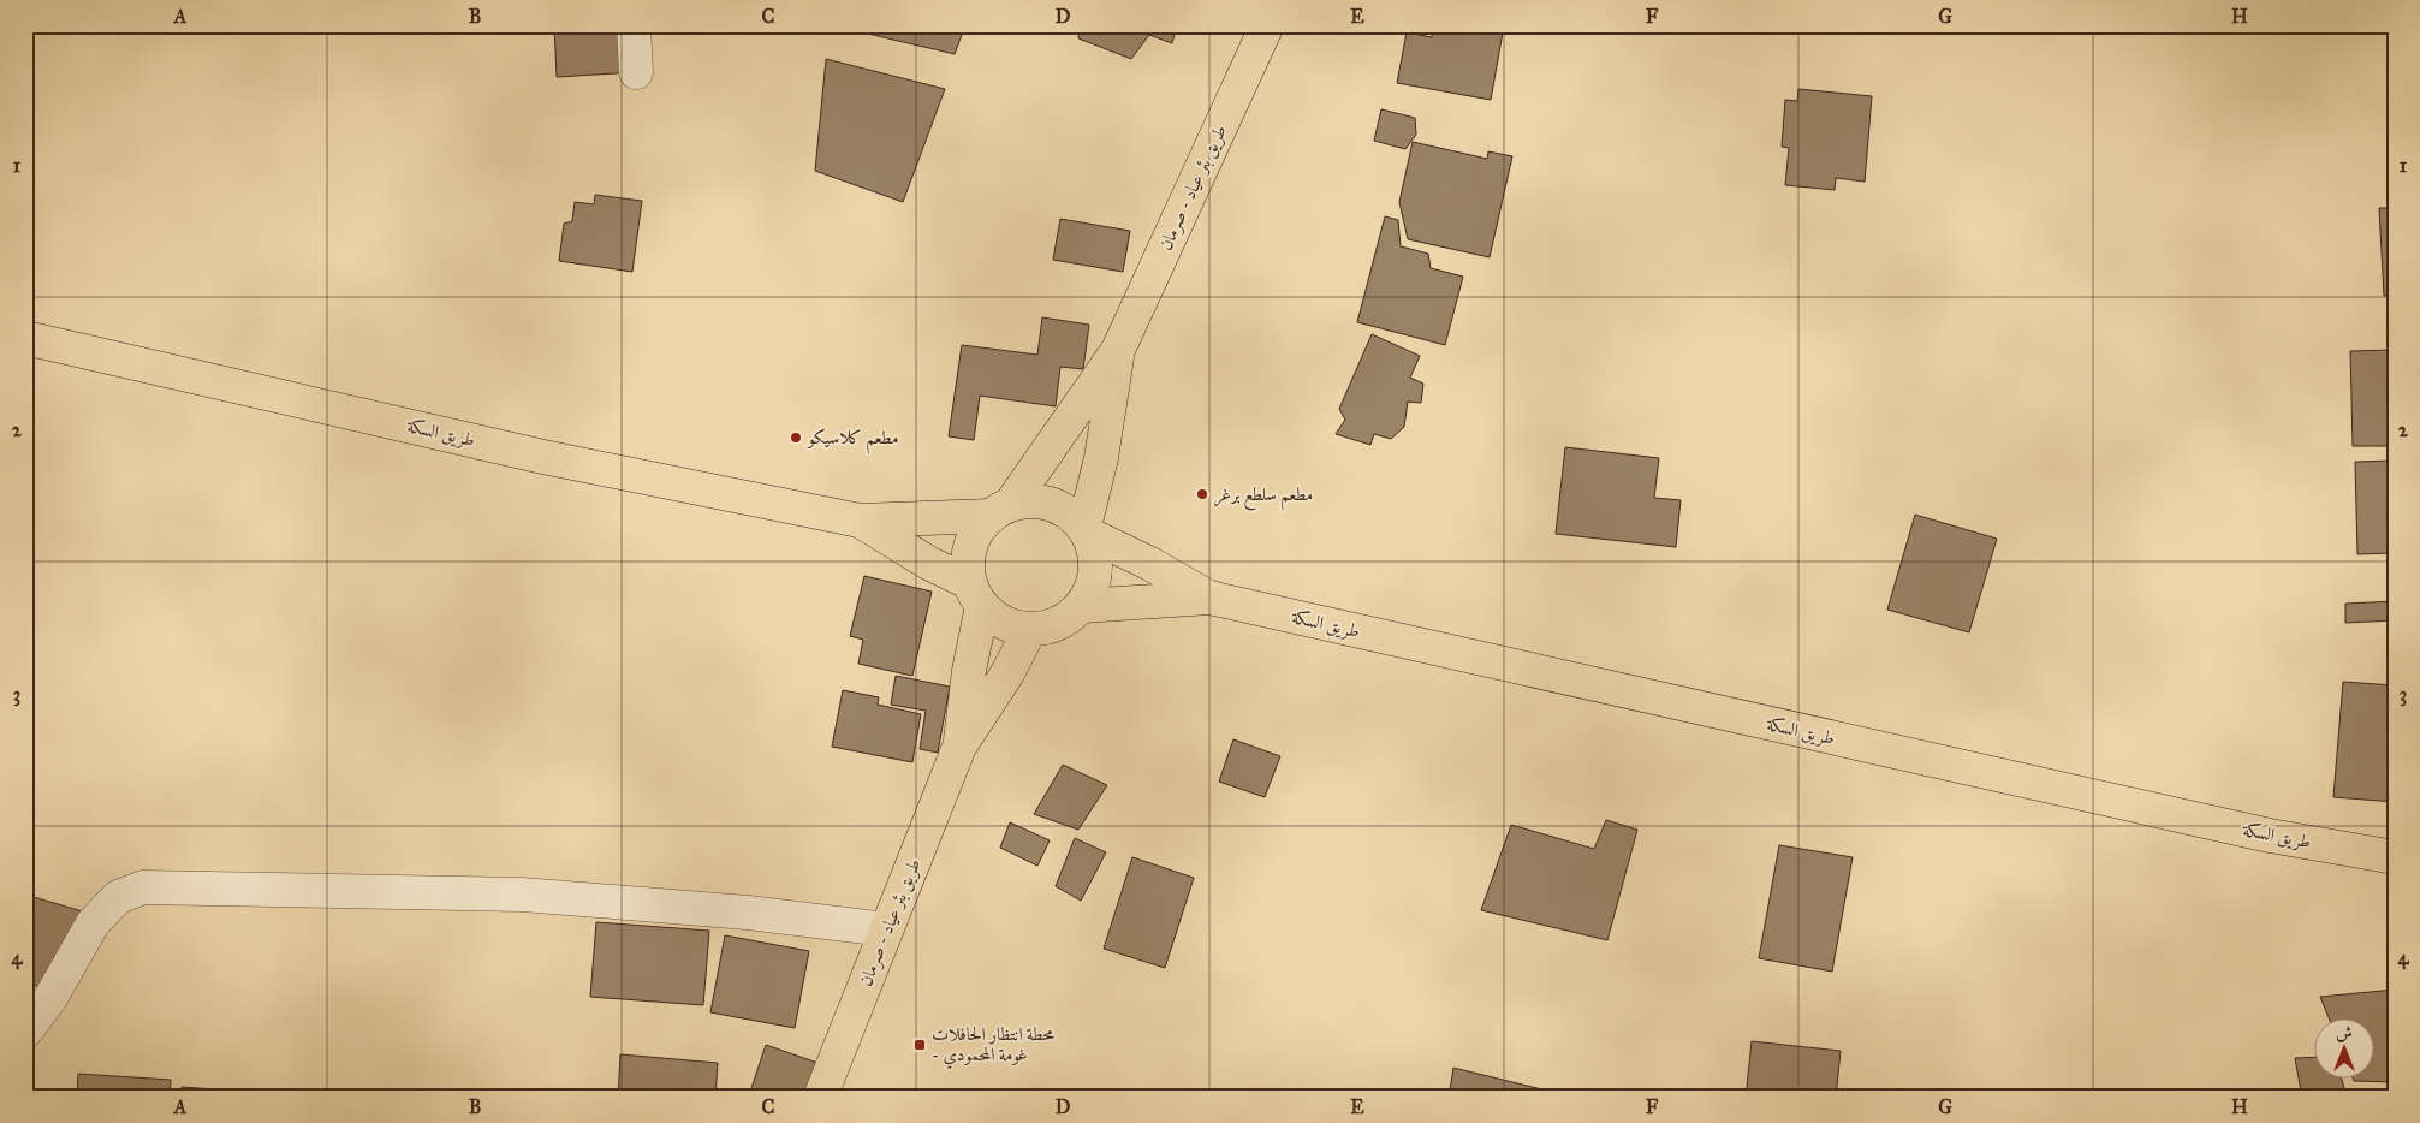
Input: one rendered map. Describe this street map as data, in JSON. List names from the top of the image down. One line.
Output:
{"streets":{"main road":["طريق بئر عياد - صرمان","طريق السكة"]},"places":{"other":["مطعم كلاسيكو","مطعم سلطع برغر"],"transit":["محطة انتظار الحافلات - غومة المحمودي"]},"north":"top","grid":{"columns":["A","B","C","D","E","F","G","H"],"rows":["1","2","3","4"]}}
